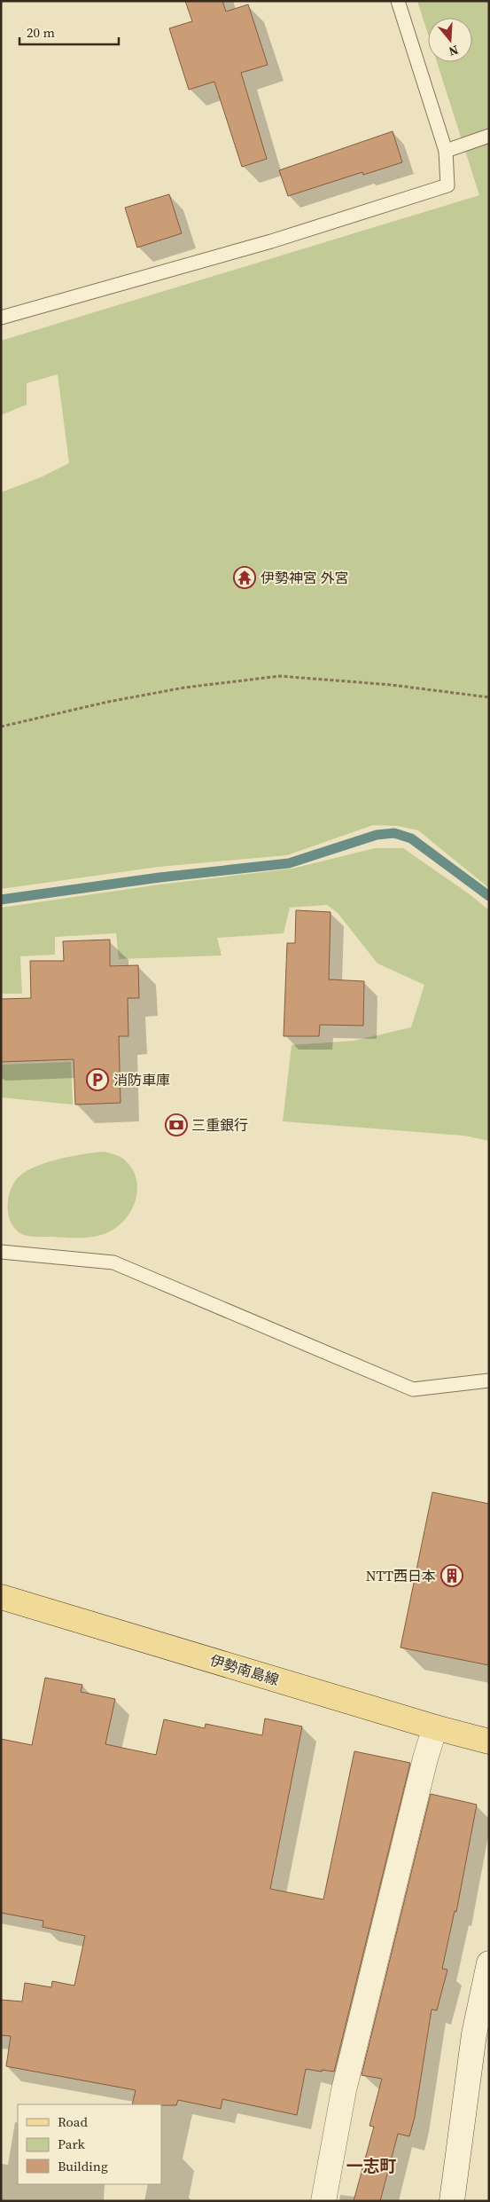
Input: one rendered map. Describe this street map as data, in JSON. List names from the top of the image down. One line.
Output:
{"streets":{"main road":["伊勢南島線"]},"districts":["一志町"],"places":{"temple":["伊勢神宮 外宮"],"parking":["消防車庫"],"bank":["三重銀行"],"building":["NTT西日本"]},"legend":["Road","Park","Building"],"scale_bar":"20 m","north":"bottom"}
